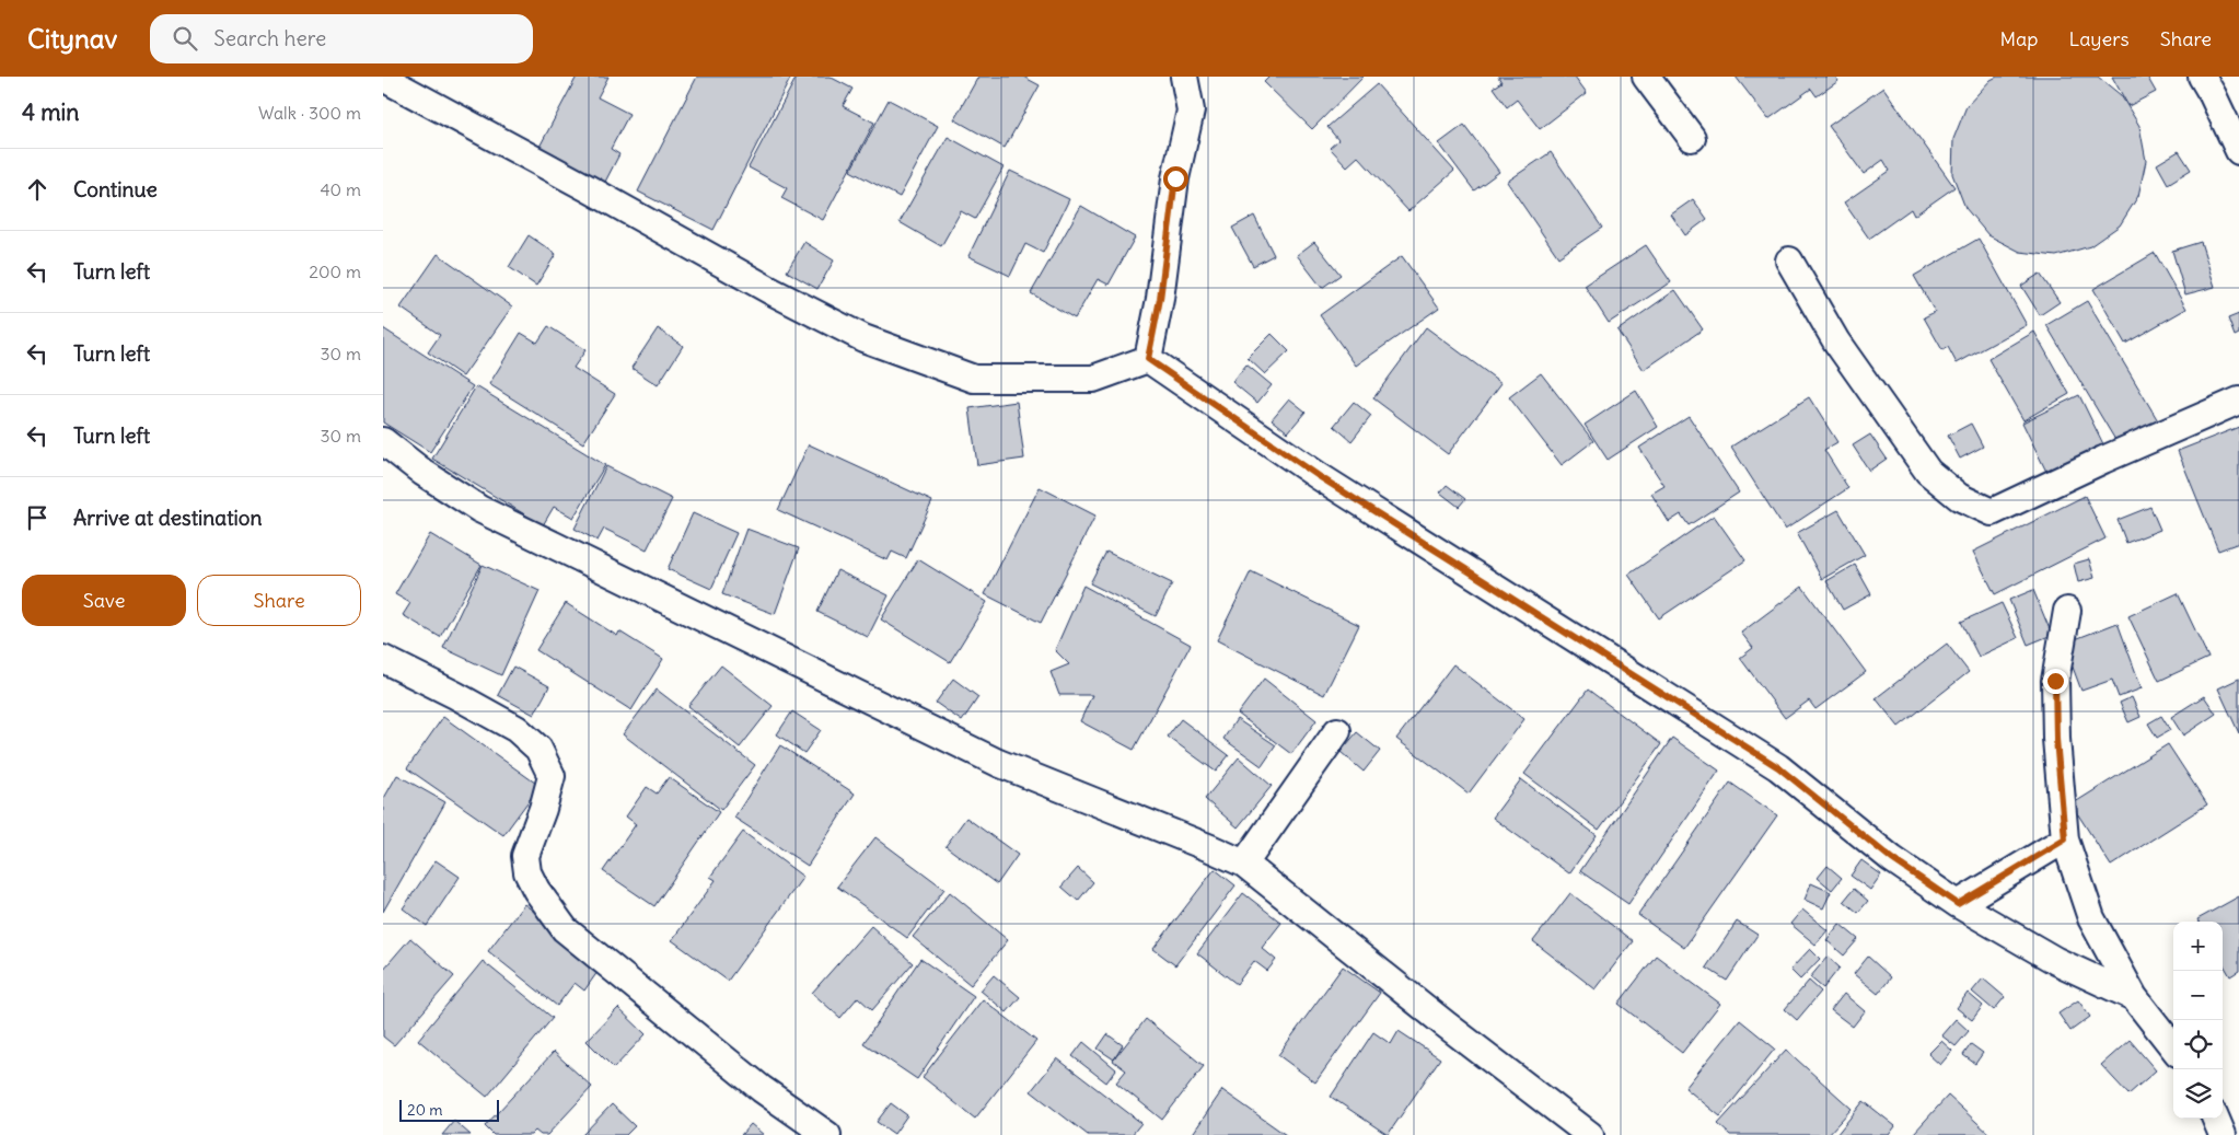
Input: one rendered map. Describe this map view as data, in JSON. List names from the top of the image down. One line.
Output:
{"scale_bar":"20 m","page":{"header":"Citynav","search":"Search here","nav":["Map","Layers","Share"],"heading":["4 min","Walk · 300 m"],"list":[["Continue","40 m"],["Turn left","200 m"],["Turn left","30 m"],["Turn left","30 m"],"Arrive at destination"],"buttons":["Save","Share"],"map_buttons":["+","−"],"scale":"20 m"}}
